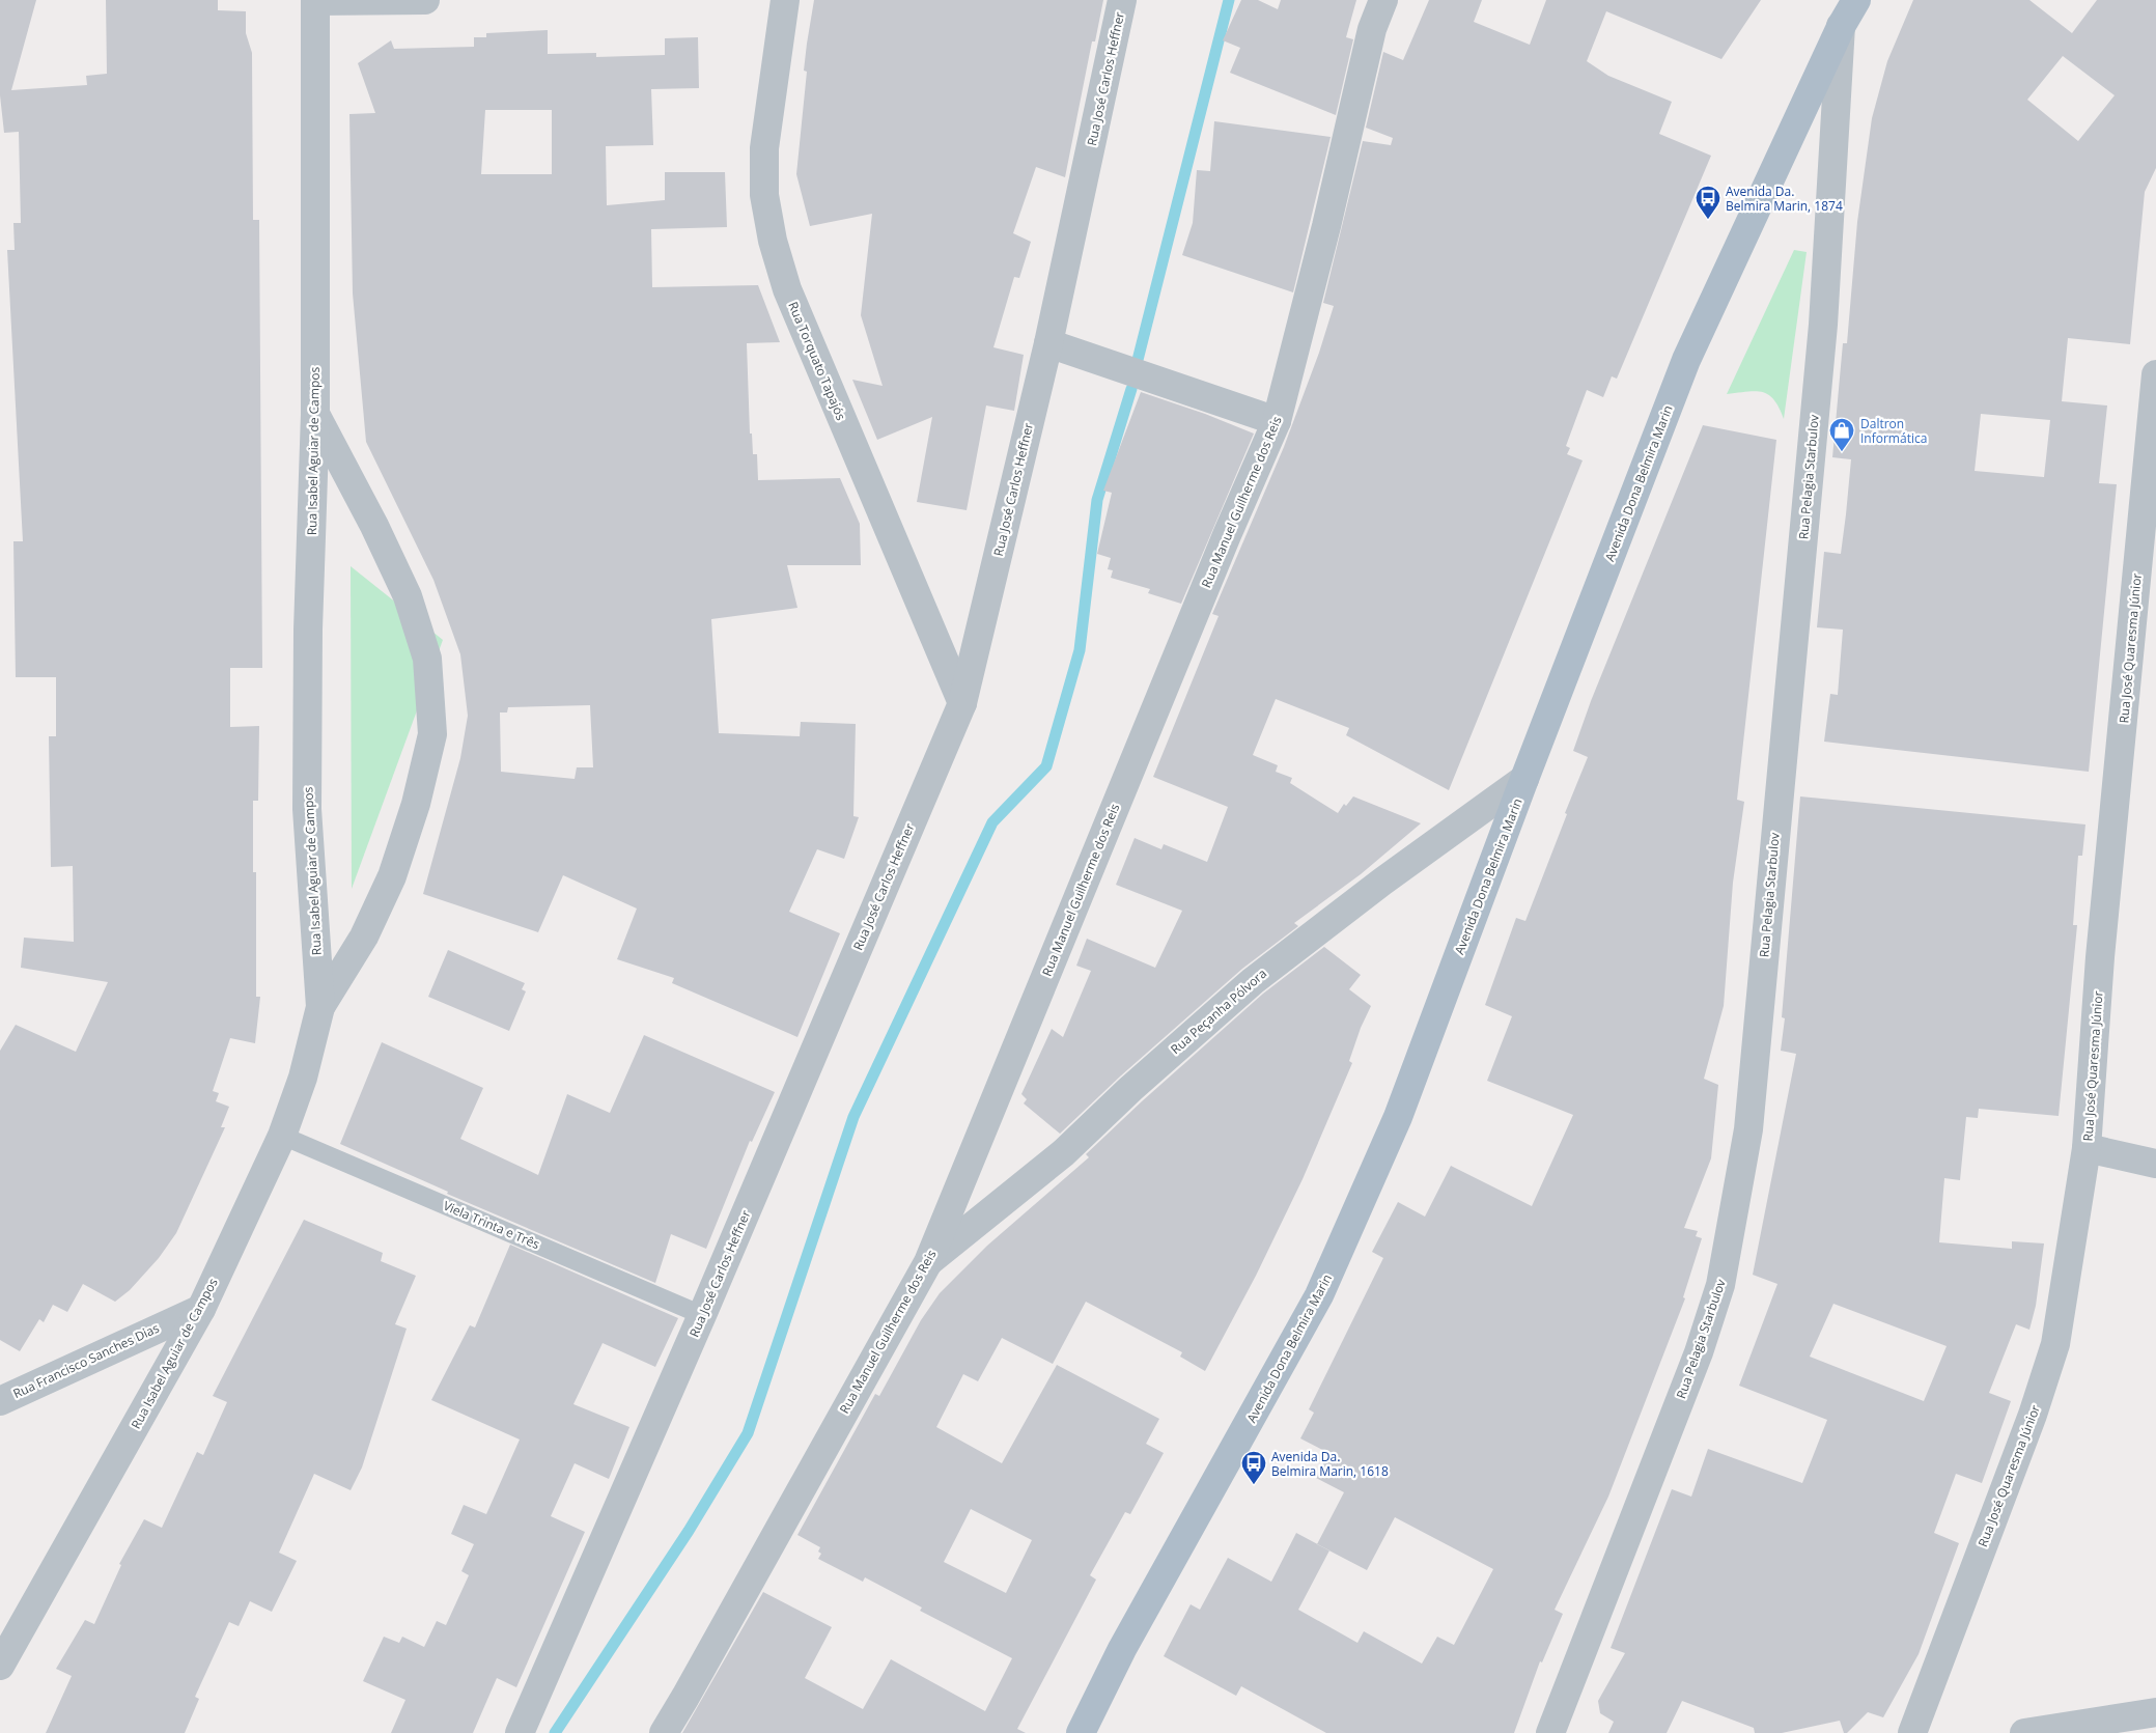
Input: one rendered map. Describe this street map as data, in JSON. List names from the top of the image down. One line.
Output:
{"streets":{"main road":["Avenida Dona Belmira Marin"],"street":["Rua José Carlos Heffner","Rua Torquato Tapajós","Rua Isabel Aguiar de Campos","Rua Pelagia Starbulov","Rua Manuel Guilherme dos Reis","Rua José Quaresma Júnior","Rua Peçanha Pólvora","Rua Francisco Sanches Dias"],"lane":["Viela Trinta e Três"]},"crossings":[["Rua José Carlos Heffner","Rua Torquato Tapajós"],["Rua José Carlos Heffner","Viela Trinta e Três"],["Rua Isabel Aguiar de Campos","Viela Trinta e Três"],["Rua Isabel Aguiar de Campos","Rua Francisco Sanches Dias"],["Rua Pelagia Starbulov","Avenida Dona Belmira Marin"],["Avenida Dona Belmira Marin","Rua Peçanha Pólvora"],["Rua Manuel Guilherme dos Reis","Rua Peçanha Pólvora"]],"places":{"bus stop":["Avenida Da. Belmira Marin, 1874","Avenida Da. Belmira Marin, 1618"],"shop":["Daltron Informática"]}}
